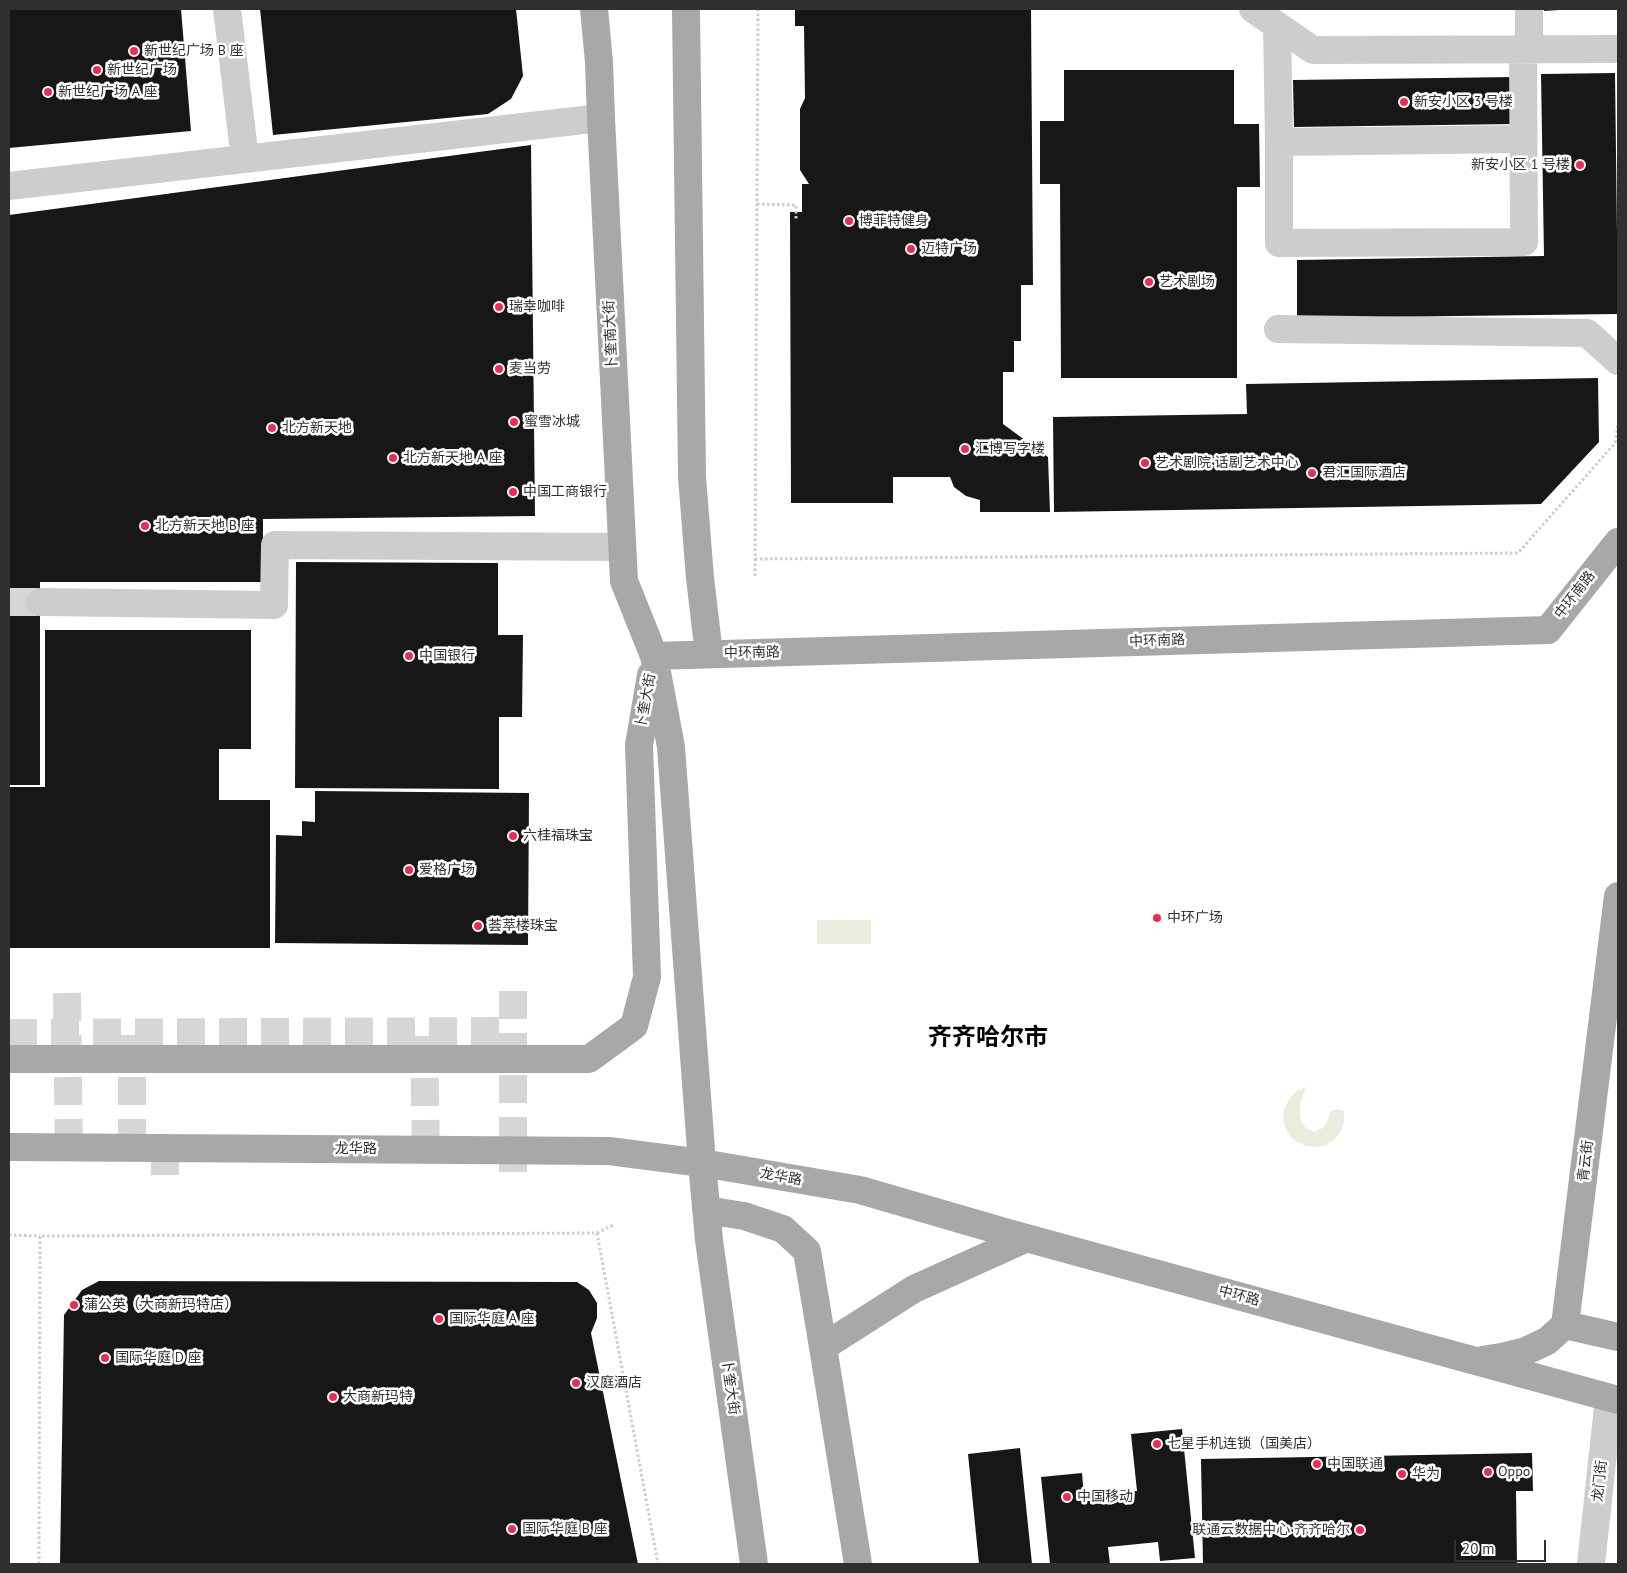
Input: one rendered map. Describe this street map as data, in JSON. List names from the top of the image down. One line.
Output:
{"streets":{"main road":["卜奎南大街","中环南路","卜奎大街","龙华路","青云街","中环路"],"street":["龙门街"]},"crossings":[["卜奎南大街","中环南路"],["卜奎南大街","卜奎大街"],["中环南路","卜奎大街"],["卜奎大街","龙华路"],["龙华路","中环路"],["中环路","龙门街"]],"districts":["齐齐哈尔市"],"places":["新世纪广场 B 座","新世纪广场","新世纪广场 A 座","新安小区 3 号楼","新安小区 1 号楼","博菲特健身","迈特广场","艺术剧场","瑞幸咖啡","麦当劳","蜜雪冰城","北方新天地","汇博写字楼","北方新天地 A 座","艺术剧院·话剧艺术中心","君汇国际酒店","中国工商银行","北方新天地 B 座","中国银行","六桂福珠宝","爱格广场","中环广场","荟萃楼珠宝","蒲公英（大商新玛特店）","国际华庭 A 座","国际华庭 D 座","汉庭酒店","大商新玛特","七星手机连锁（国美店）","中国联通","Oppo","华为","中国移动","国际华庭 B 座","联通云数据中心·齐齐哈尔"],"scale_bar":"20 m"}
